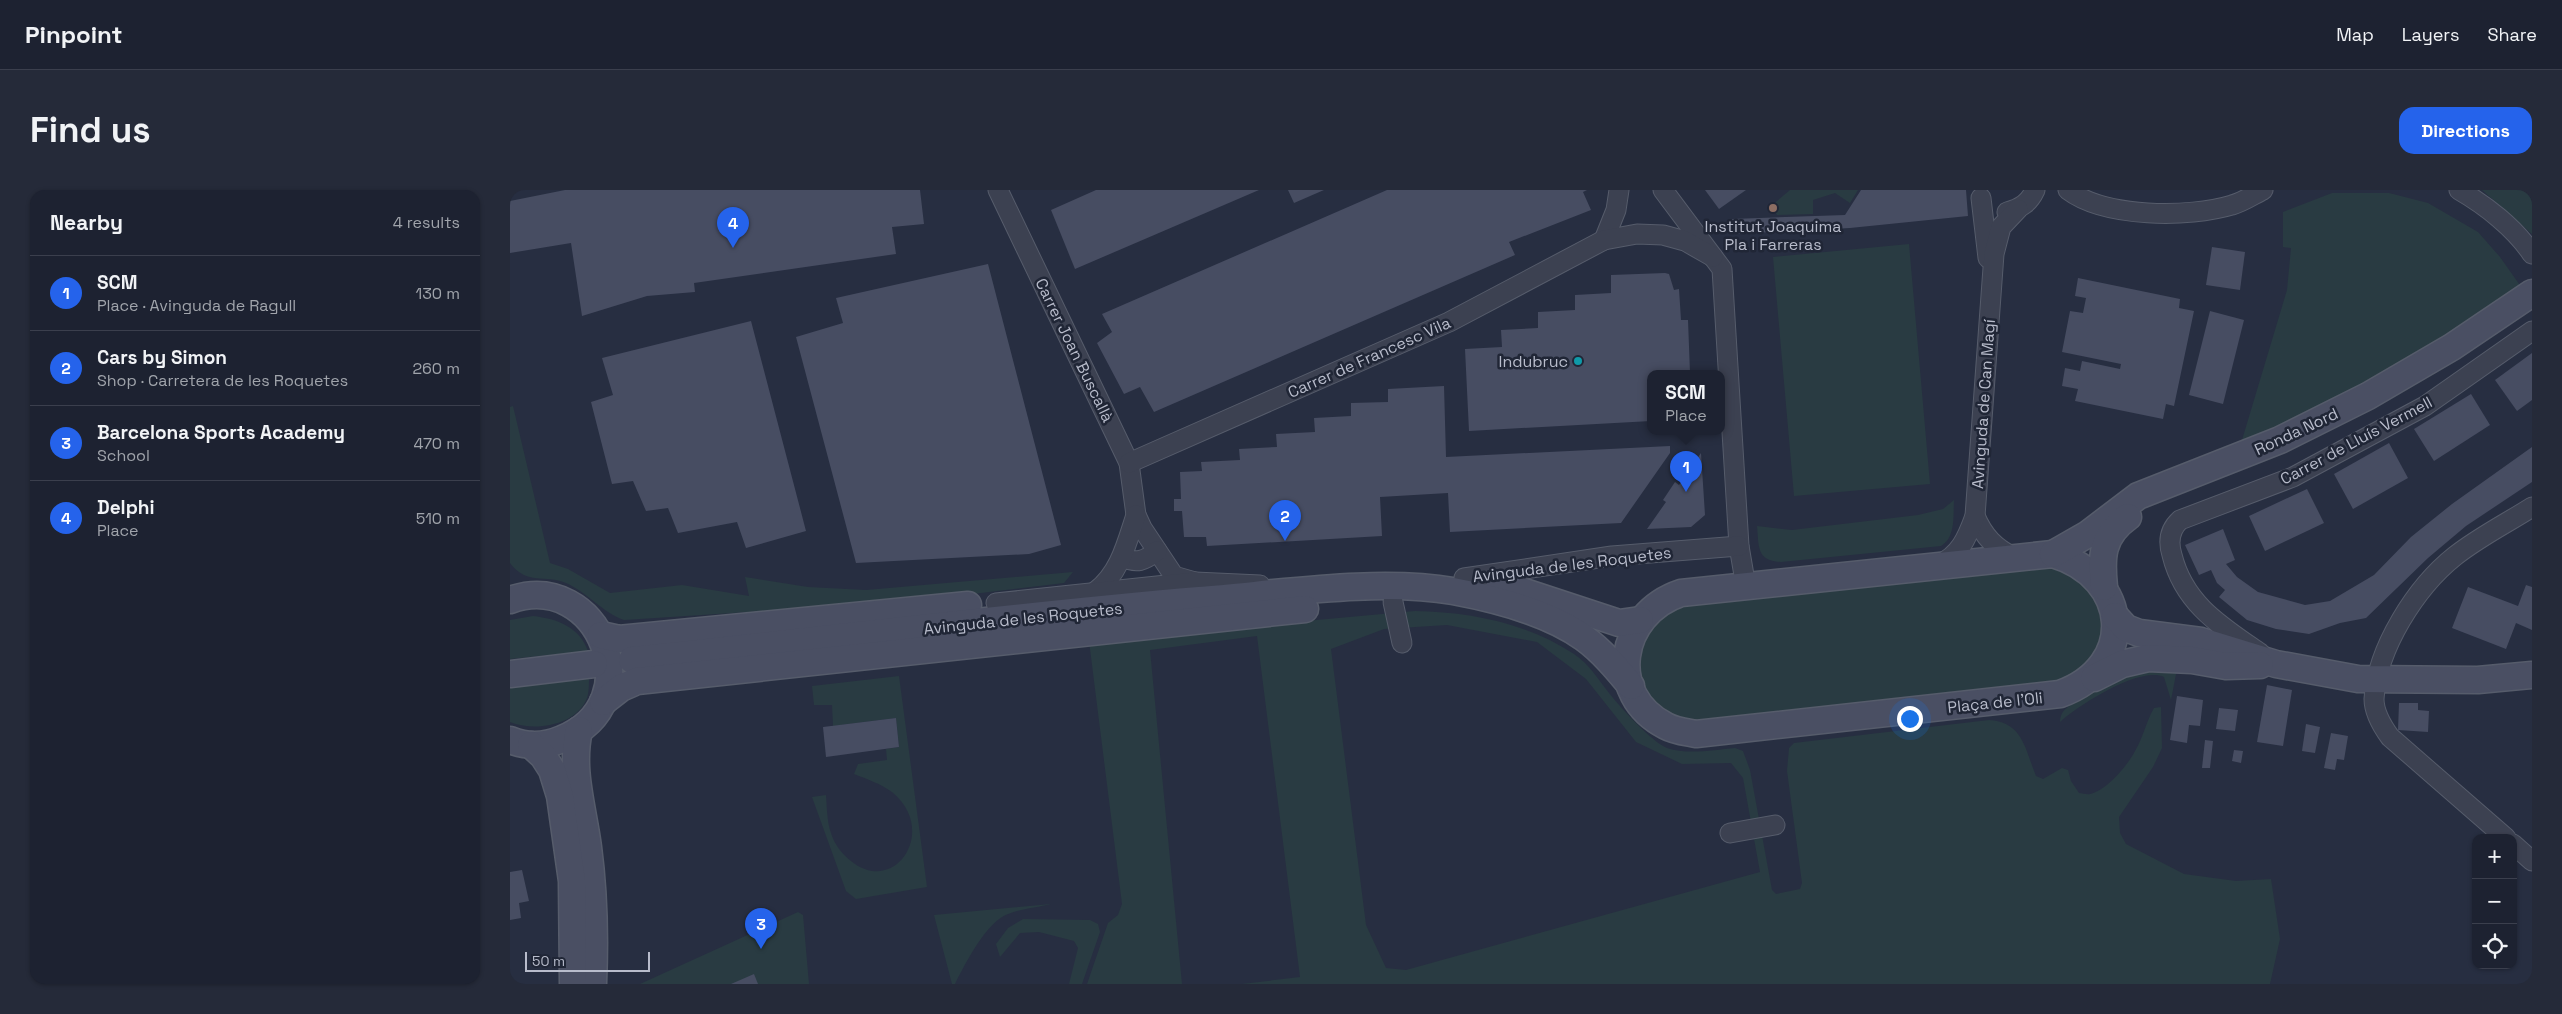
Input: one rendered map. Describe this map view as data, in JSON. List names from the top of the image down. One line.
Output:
{"streets":{"main road":["Ronda Nord","Avinguda de les Roquetes","Plaça de l'Oli"],"street":["Carrer Joan Buscallà","Carrer de Francesc Vila","Avinguda de Can Magí","Carrer de Lluís Vermell"]},"crossings":[["Carrer Joan Buscallà","Carrer de Francesc Vila"],["Avinguda de Can Magí","Plaça de l'Oli"],["Ronda Nord","Carrer de Lluís Vermell"],["Ronda Nord","Plaça de l'Oli"],["Avinguda de les Roquetes","Plaça de l'Oli"]],"places":["Institut Joaquima Pla i Farreras","Indubruc"],"scale_bar":"50 m","page":{"header":"Pinpoint","nav":["Map","Layers","Share"],"buttons":"Directions","title":"Find us","heading":["Nearby","4 results"],"pins":["4","1","2","3"],"list":[{"mark":"1","name":"SCM","note":"Place · Avinguda de Ragull","value":"130 m"},{"mark":"2","name":"Cars by Simon","note":"Shop · Carretera de les Roquetes","value":"260 m"},{"mark":"3","name":"Barcelona Sports Academy","note":"School","value":"470 m"},{"mark":"4","name":"Delphi","note":"Place","value":"510 m"}],"popup":["SCM","Place"],"map_buttons":["+","−"],"scale":"50 m"}}
